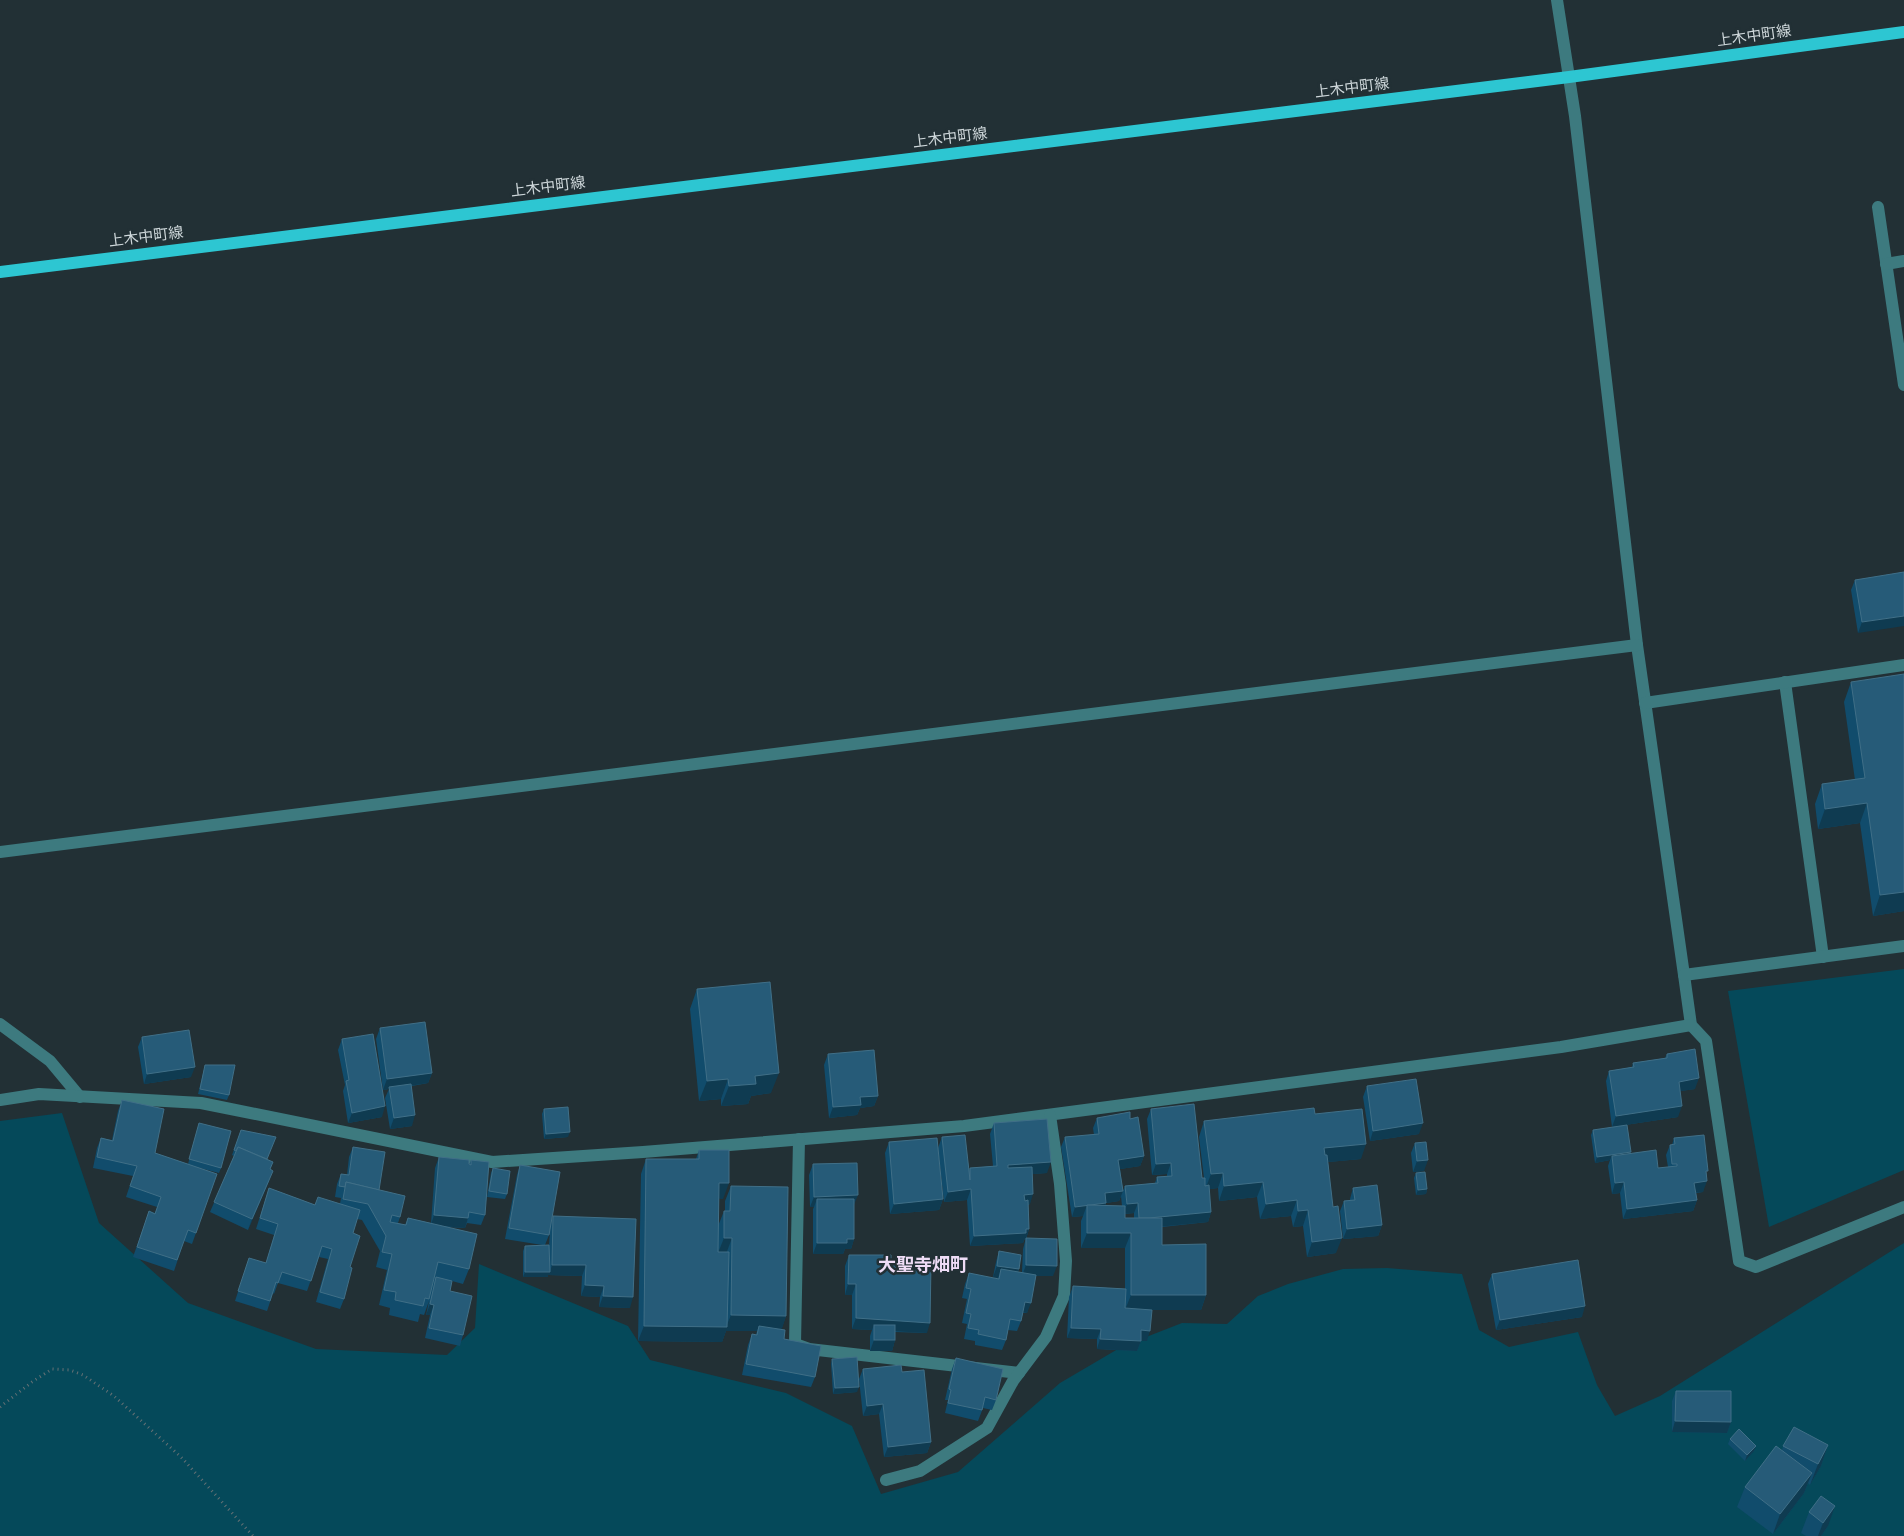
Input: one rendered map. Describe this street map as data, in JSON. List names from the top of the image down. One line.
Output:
{"streets":{"main road":["上木中町線"]},"districts":["大聖寺畑町"]}
